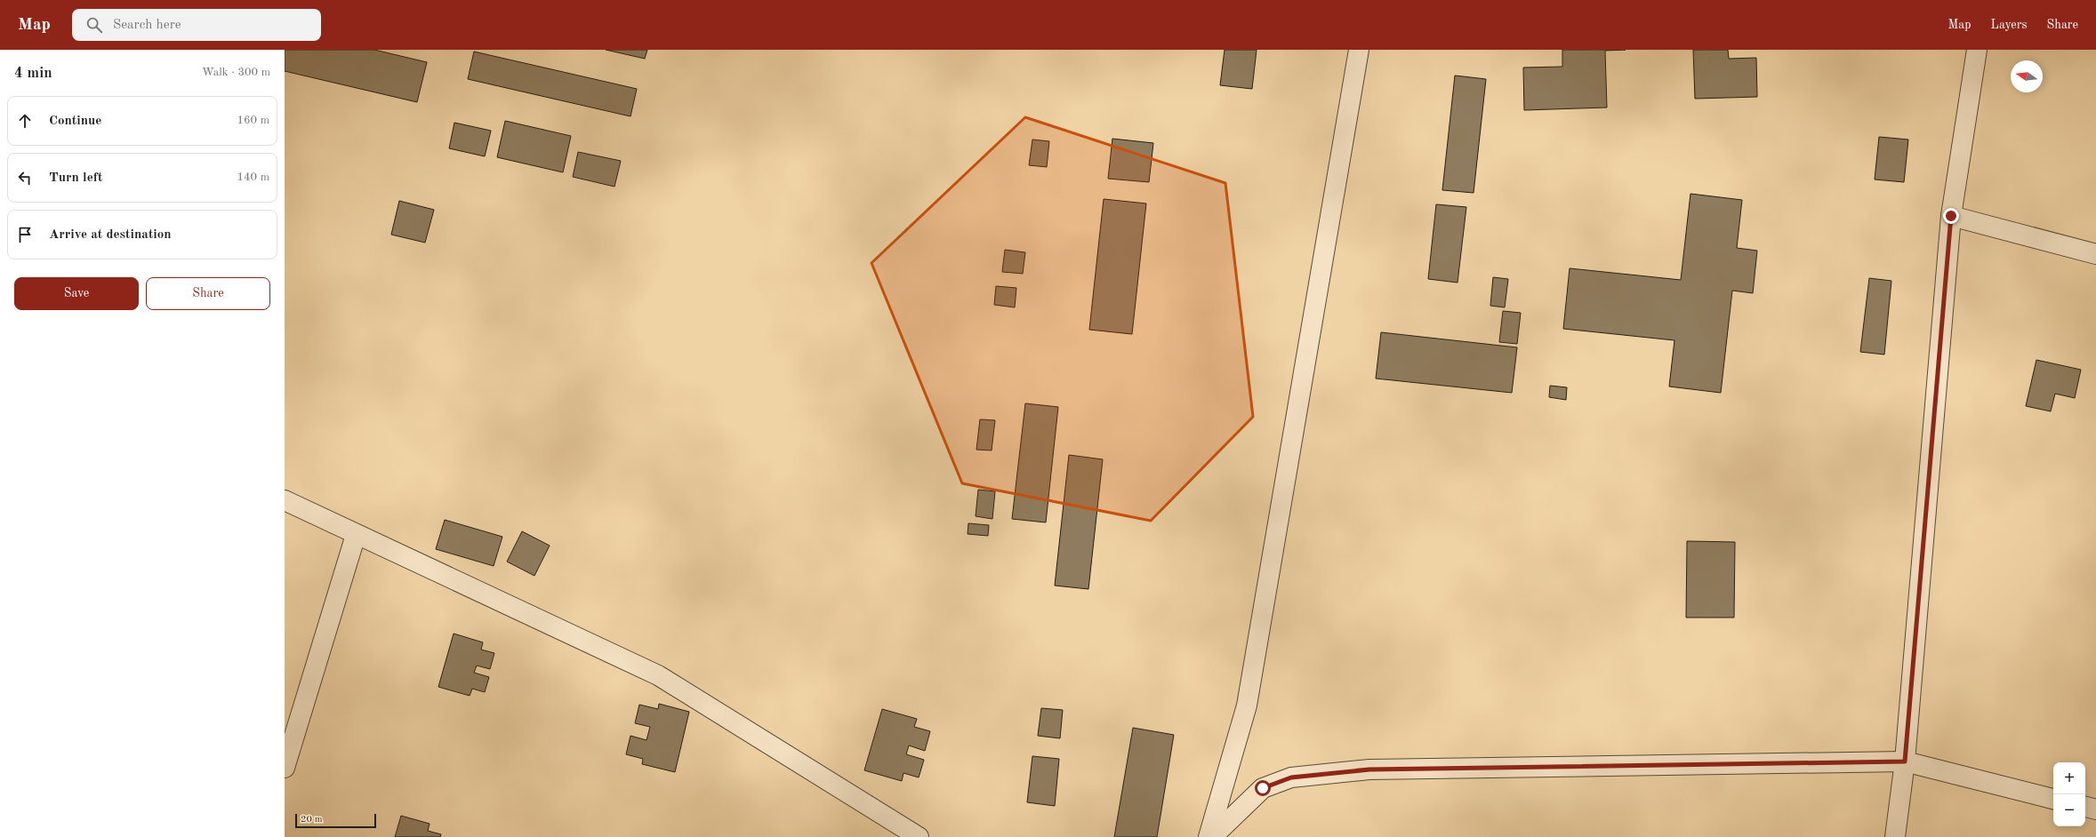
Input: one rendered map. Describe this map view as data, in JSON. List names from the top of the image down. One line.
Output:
{"scale_bar":"20 m","north":"left","page":{"header":"Map","search":"Search here","nav":["Map","Layers","Share"],"heading":["4 min","Walk · 300 m"],"list":[["Continue","160 m"],["Turn left","140 m"],"Arrive at destination"],"buttons":["Save","Share"],"map_buttons":["+","−"],"scale":"20 m"}}
